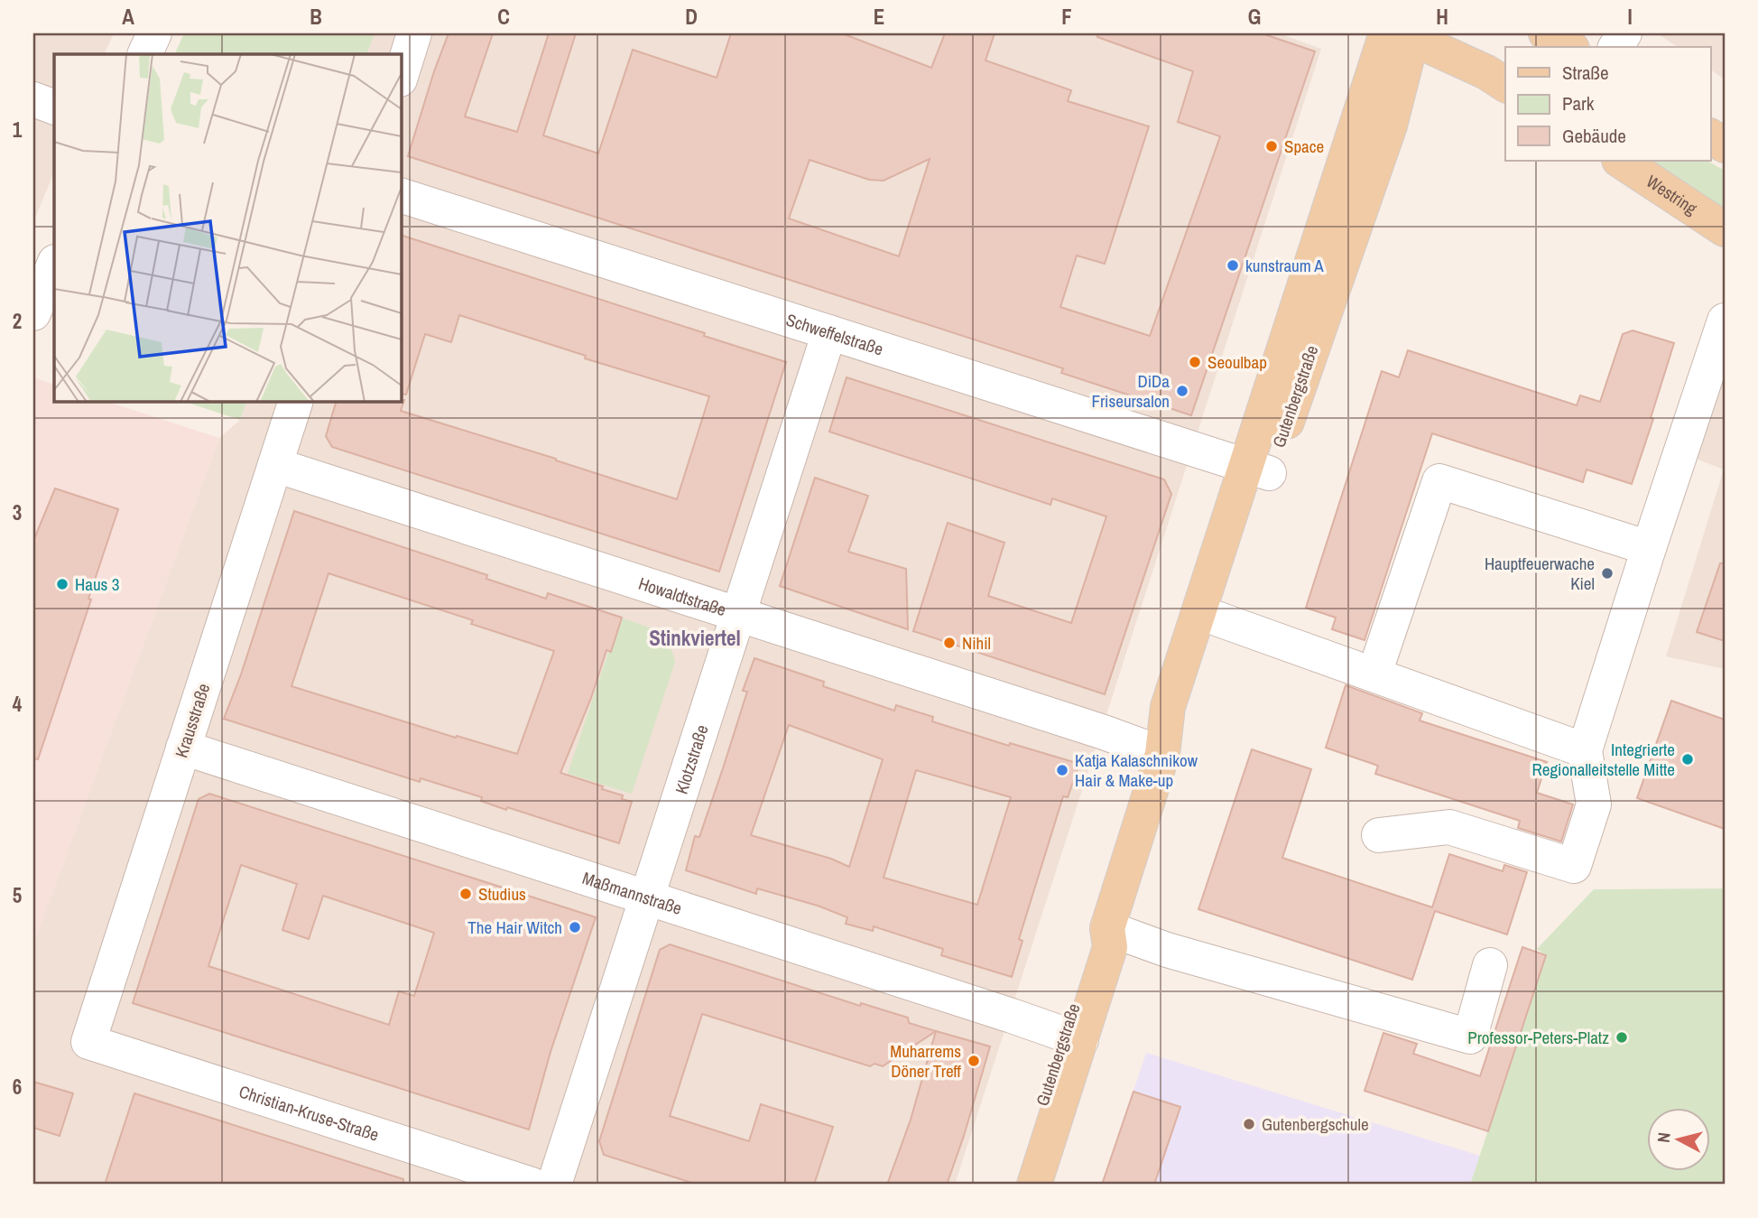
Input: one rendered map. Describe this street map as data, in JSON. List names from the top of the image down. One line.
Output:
{"streets":{"main road":["Westring","Gutenbergstraße"],"street":["Schweffelstraße","Howaldtstraße","Krausstraße","Klotzstraße","Maßmannstraße","Christian-Kruse-Straße"]},"crossings":[["Schweffelstraße","Gutenbergstraße"],["Schweffelstraße","Klotzstraße"],["Gutenbergstraße","Howaldtstraße"],["Gutenbergstraße","Maßmannstraße"],["Howaldtstraße","Krausstraße"],["Howaldtstraße","Klotzstraße"],["Krausstraße","Maßmannstraße"],["Krausstraße","Christian-Kruse-Straße"],["Klotzstraße","Maßmannstraße"]],"districts":["Stinkviertel"],"places":["Space","kunstraum A","Seoulbap","DiDa Friseursalon","Hauptfeuerwache Kiel","Haus 3","Nihil","Integrierte Regionalleitstelle Mitte","Katja Kalaschnikow Hair & Make-up","Studius","The Hair Witch","Professor-Peters-Platz","Muharrems Döner Treff","Gutenbergschule"],"legend":["Straße","Park","Gebäude"],"north":"left","grid":{"columns":["A","B","C","D","E","F","G","H","I"],"rows":["1","2","3","4","5","6"]}}
